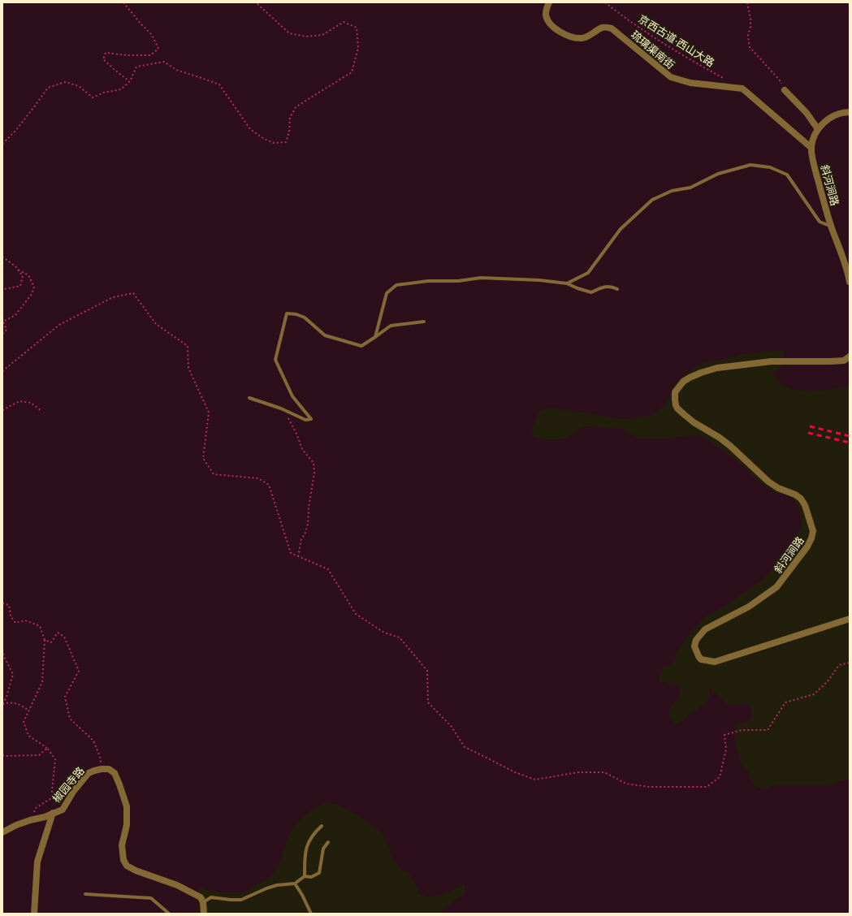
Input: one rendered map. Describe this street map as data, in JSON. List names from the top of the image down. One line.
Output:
{"streets":{"street":["琉璃渠南街","斜河涧路","椒园寺路"],"path":["京西古道·西山大路"]},"crossings":[["琉璃渠南街","斜河涧路"]]}
